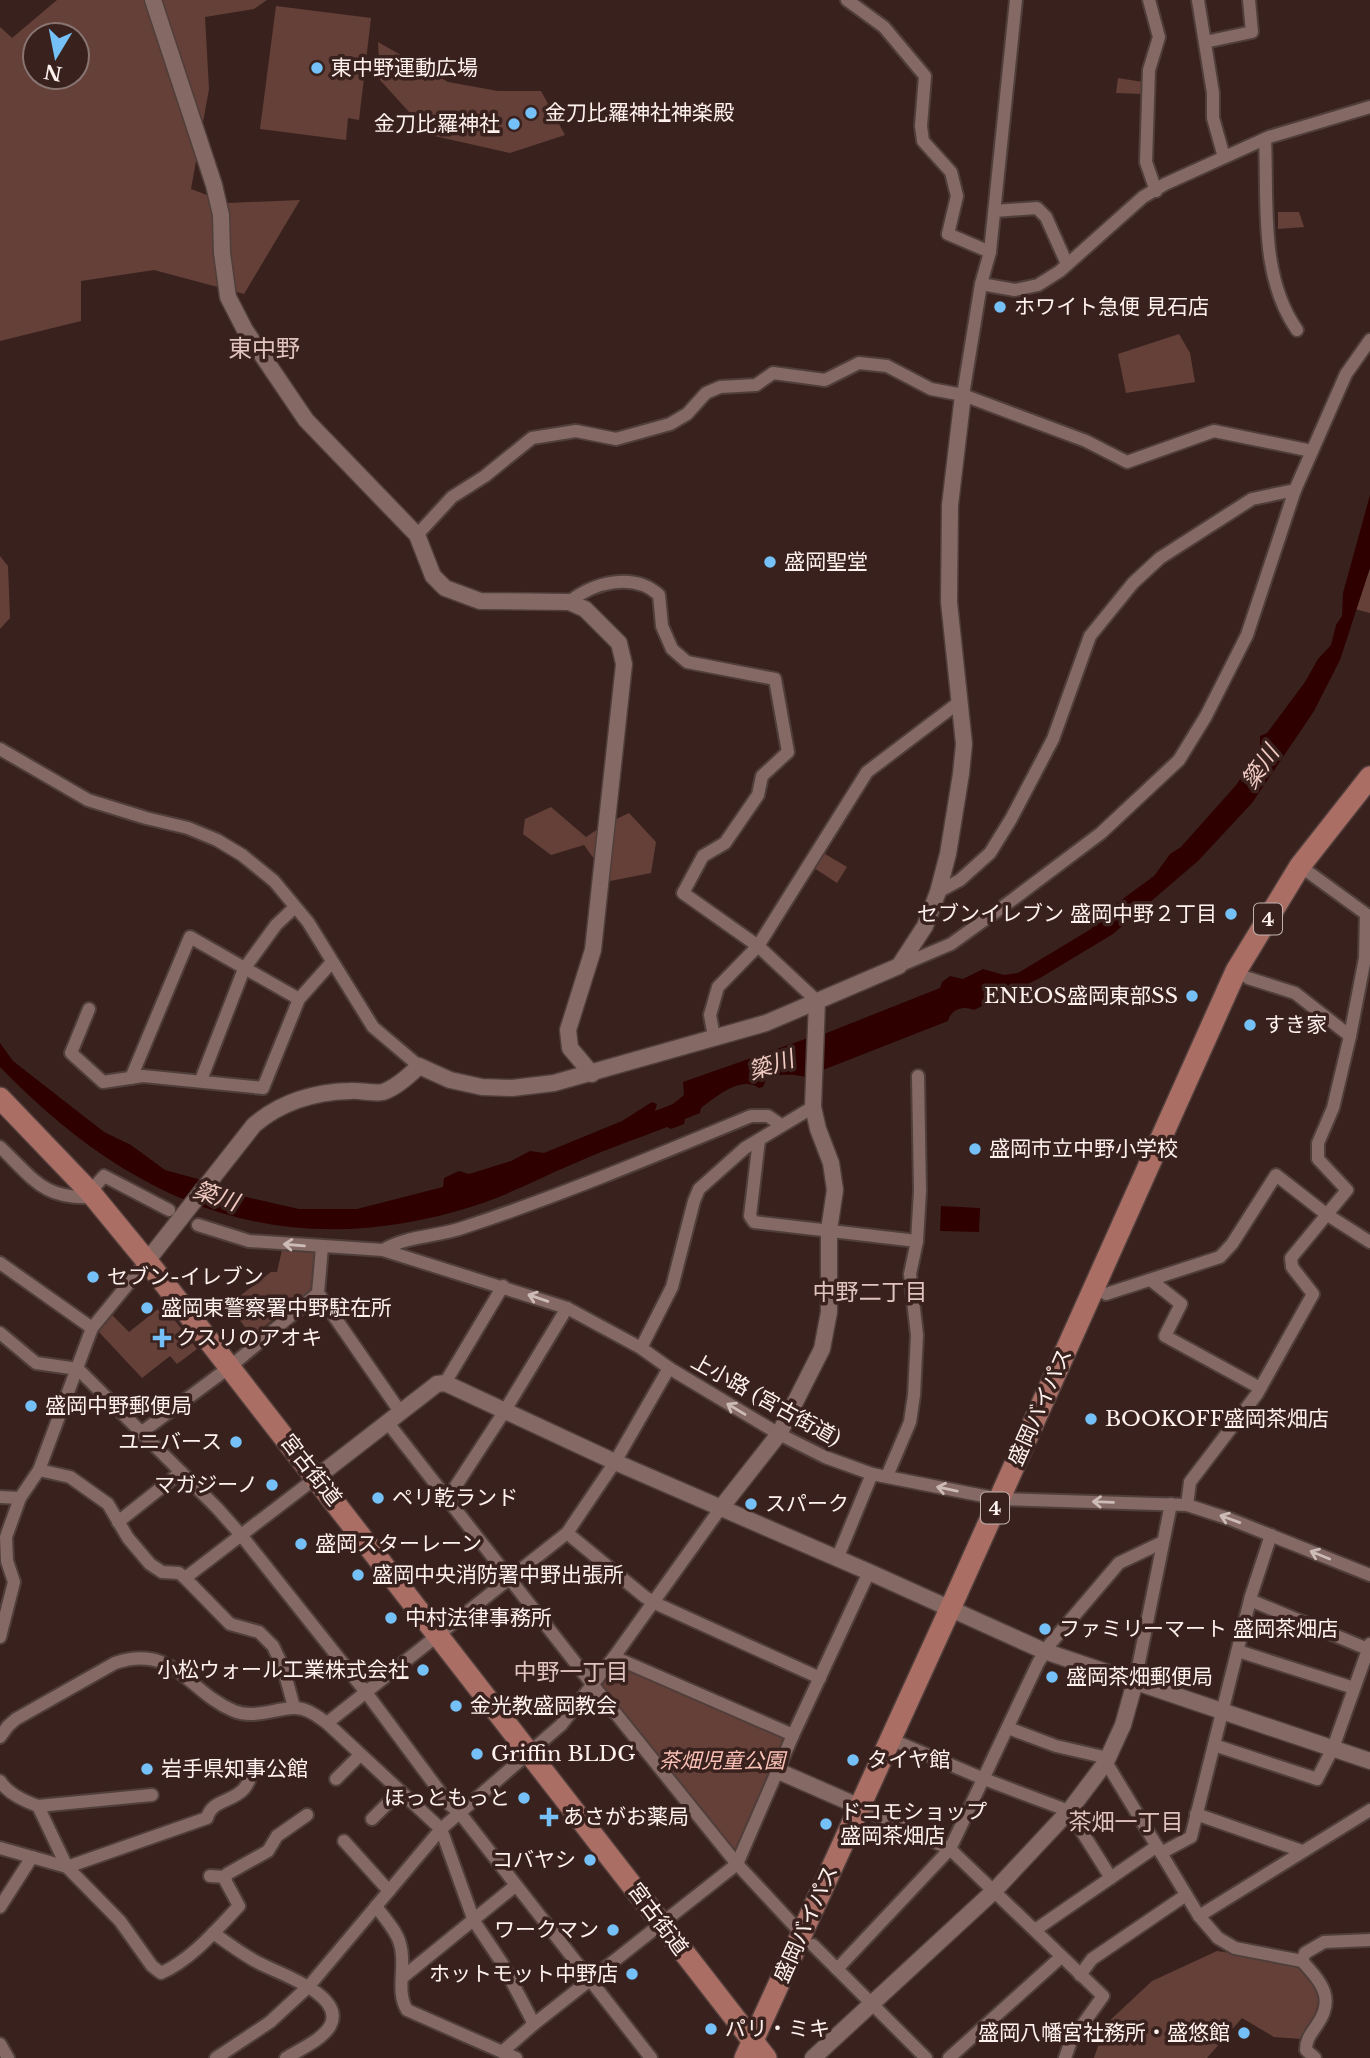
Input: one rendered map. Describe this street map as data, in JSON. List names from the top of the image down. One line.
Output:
{"streets":{"highway":["4","盛岡バイパス","宮古街道"],"street":["上小路 (宮古街道)"]},"crossings":[["上小路 (宮古街道)","盛岡バイパス"],["盛岡バイパス","宮古街道"]],"districts":["東中野","中野二丁目","中野一丁目","茶畑一丁目"],"water":["簗川"],"parks":["茶畑児童公園"],"places":{"other":["東中野運動広場","金刀比羅神社神楽殿","金刀比羅神社","ホワイト急便 見石店","盛岡聖堂","セブンイレブン 盛岡中野２丁目","ENEOS盛岡東部SS","すき家","盛岡市立中野小学校","セブン-イレブン","盛岡東警察署中野駐在所","盛岡中野郵便局","BOOKOFF盛岡茶畑店","ユニバース","マガジーノ","ペリ乾ランド","スパーク","盛岡スターレーン","盛岡中央消防署中野出張所","中村法律事務所","ファミリーマート 盛岡茶畑店","小松ウォール工業株式会社","盛岡茶畑郵便局","金光教盛岡教会","Griffin BLDG","タイヤ館","岩手県知事公館","ほっともっと","ドコモショップ 盛岡茶畑店","コバヤシ","ワークマン","ホットモット中野店","パリ・ミキ","盛岡八幡宮社務所・盛悠館"],"health":["クスリのアオキ","あさがお薬局"]},"north":"bottom"}
